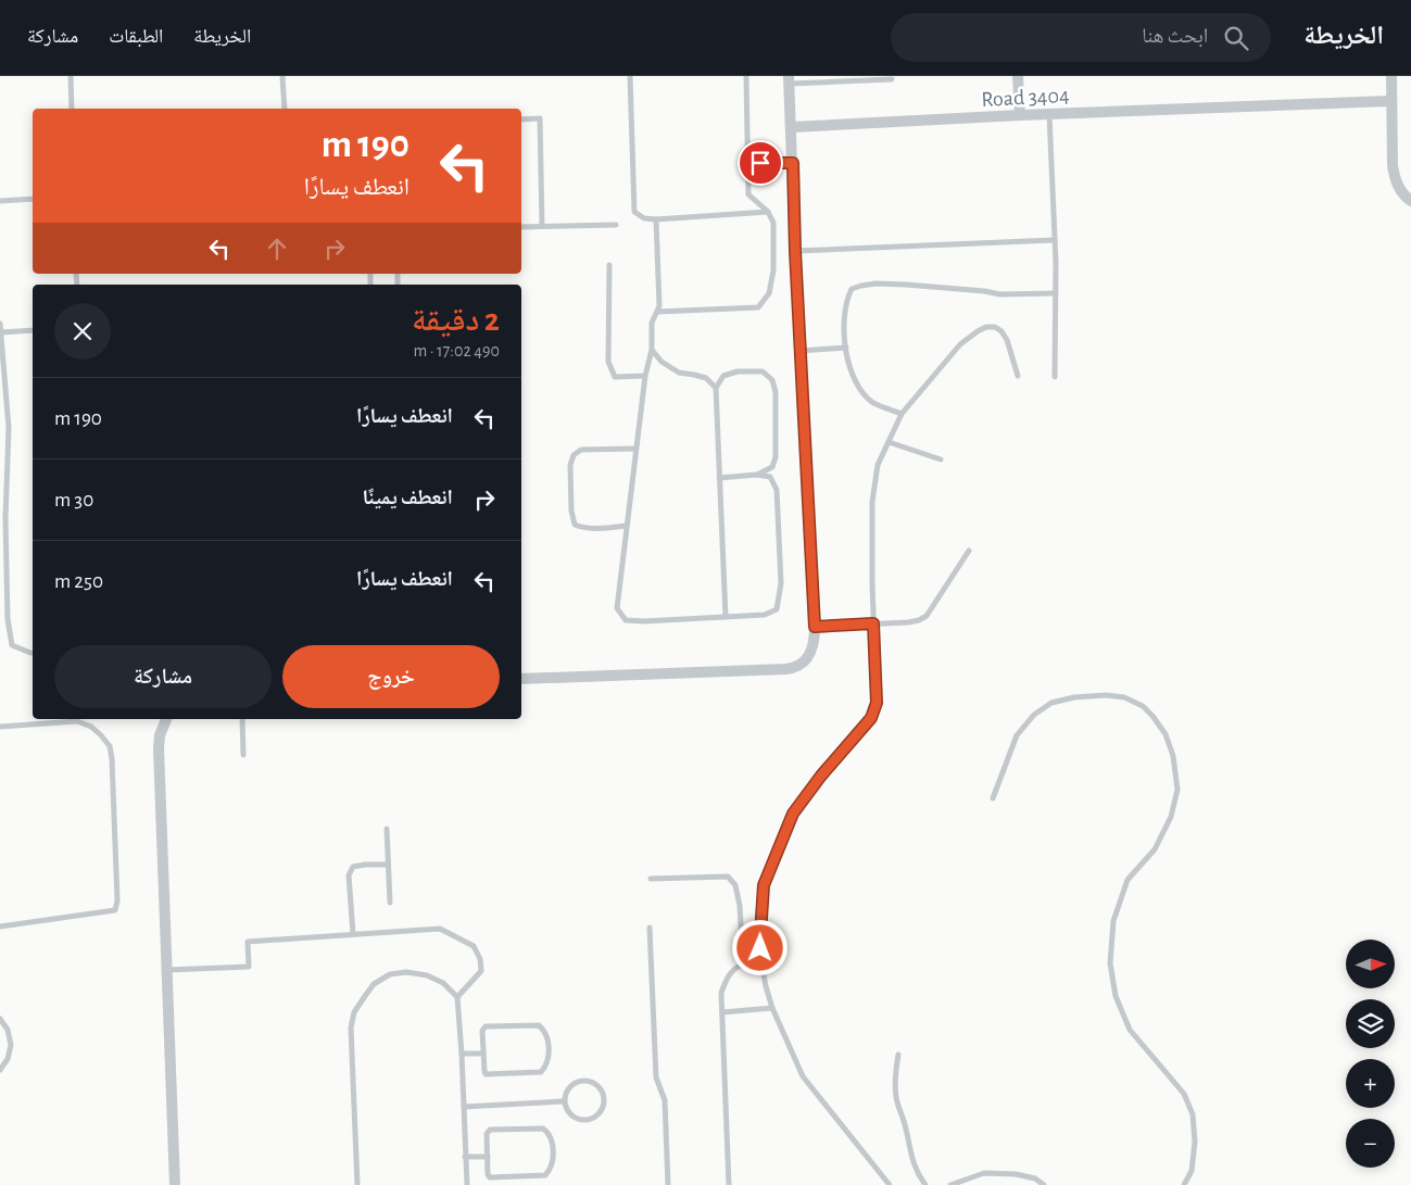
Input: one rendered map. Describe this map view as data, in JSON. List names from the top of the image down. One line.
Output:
{"streets":{"street":["Road 3404"]},"north":"right","page":{"header":"الخريطة","search":"ابحث هنا","nav":["الخريطة","الطبقات","مشاركة"],"turn":["190 m","انعطف يسارًا"],"heading":["2 دقيقة","490 m · 17:02"],"list":[{"name":"انعطف يسارًا","value":"190 m"},{"name":"انعطف يمينًا","value":"30 m"},{"name":"انعطف يسارًا","value":"250 m"}],"buttons":["خروج","مشاركة"],"map_buttons":["+","−"]}}
